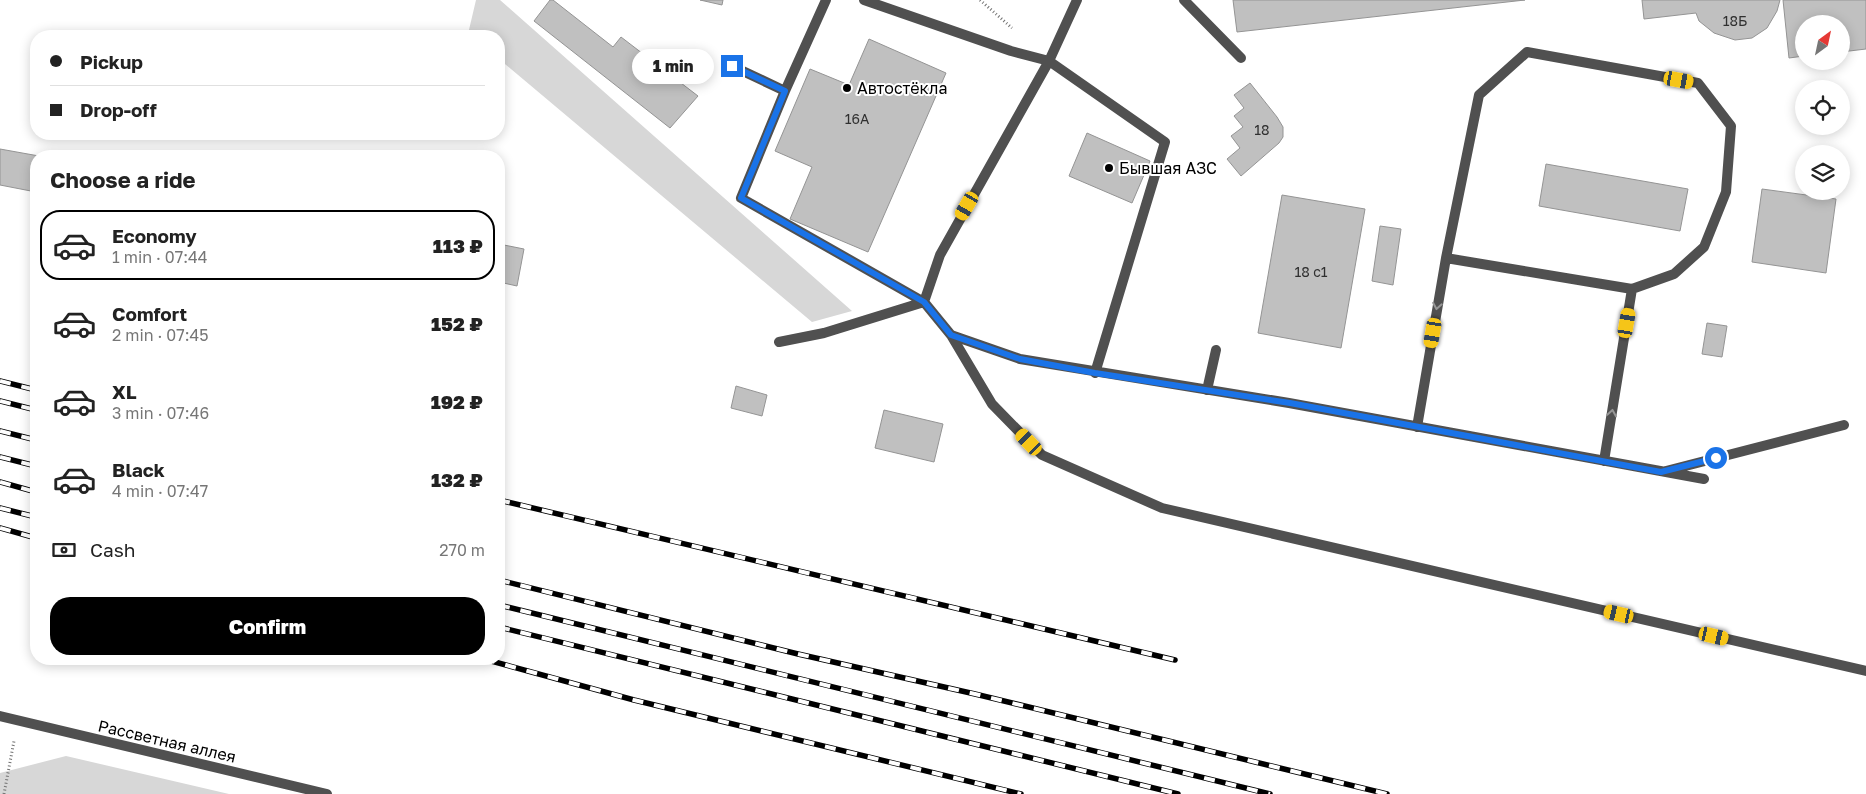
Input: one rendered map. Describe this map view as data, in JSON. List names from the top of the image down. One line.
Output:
{"streets":{"street":["Рассветная аллея"]},"places":["Автостёкла","Бывшая АЗС"],"house_numbers":["18Б","16А","18","18 c1"],"north":"top right","page":{"banner":["Pickup","Drop-off"],"bubble":"1 min","heading":"Choose a ride","list":[{"name":"Economy","note":"1 min · 07:44","value":"113 ₽"},{"name":"Comfort","note":"2 min · 07:45","value":"152 ₽"},{"name":"XL","note":"3 min · 07:46","value":"192 ₽"},{"name":"Black","note":"4 min · 07:47","value":"132 ₽"}],"pay":["Cash","270 m"],"buttons":"Confirm"}}
